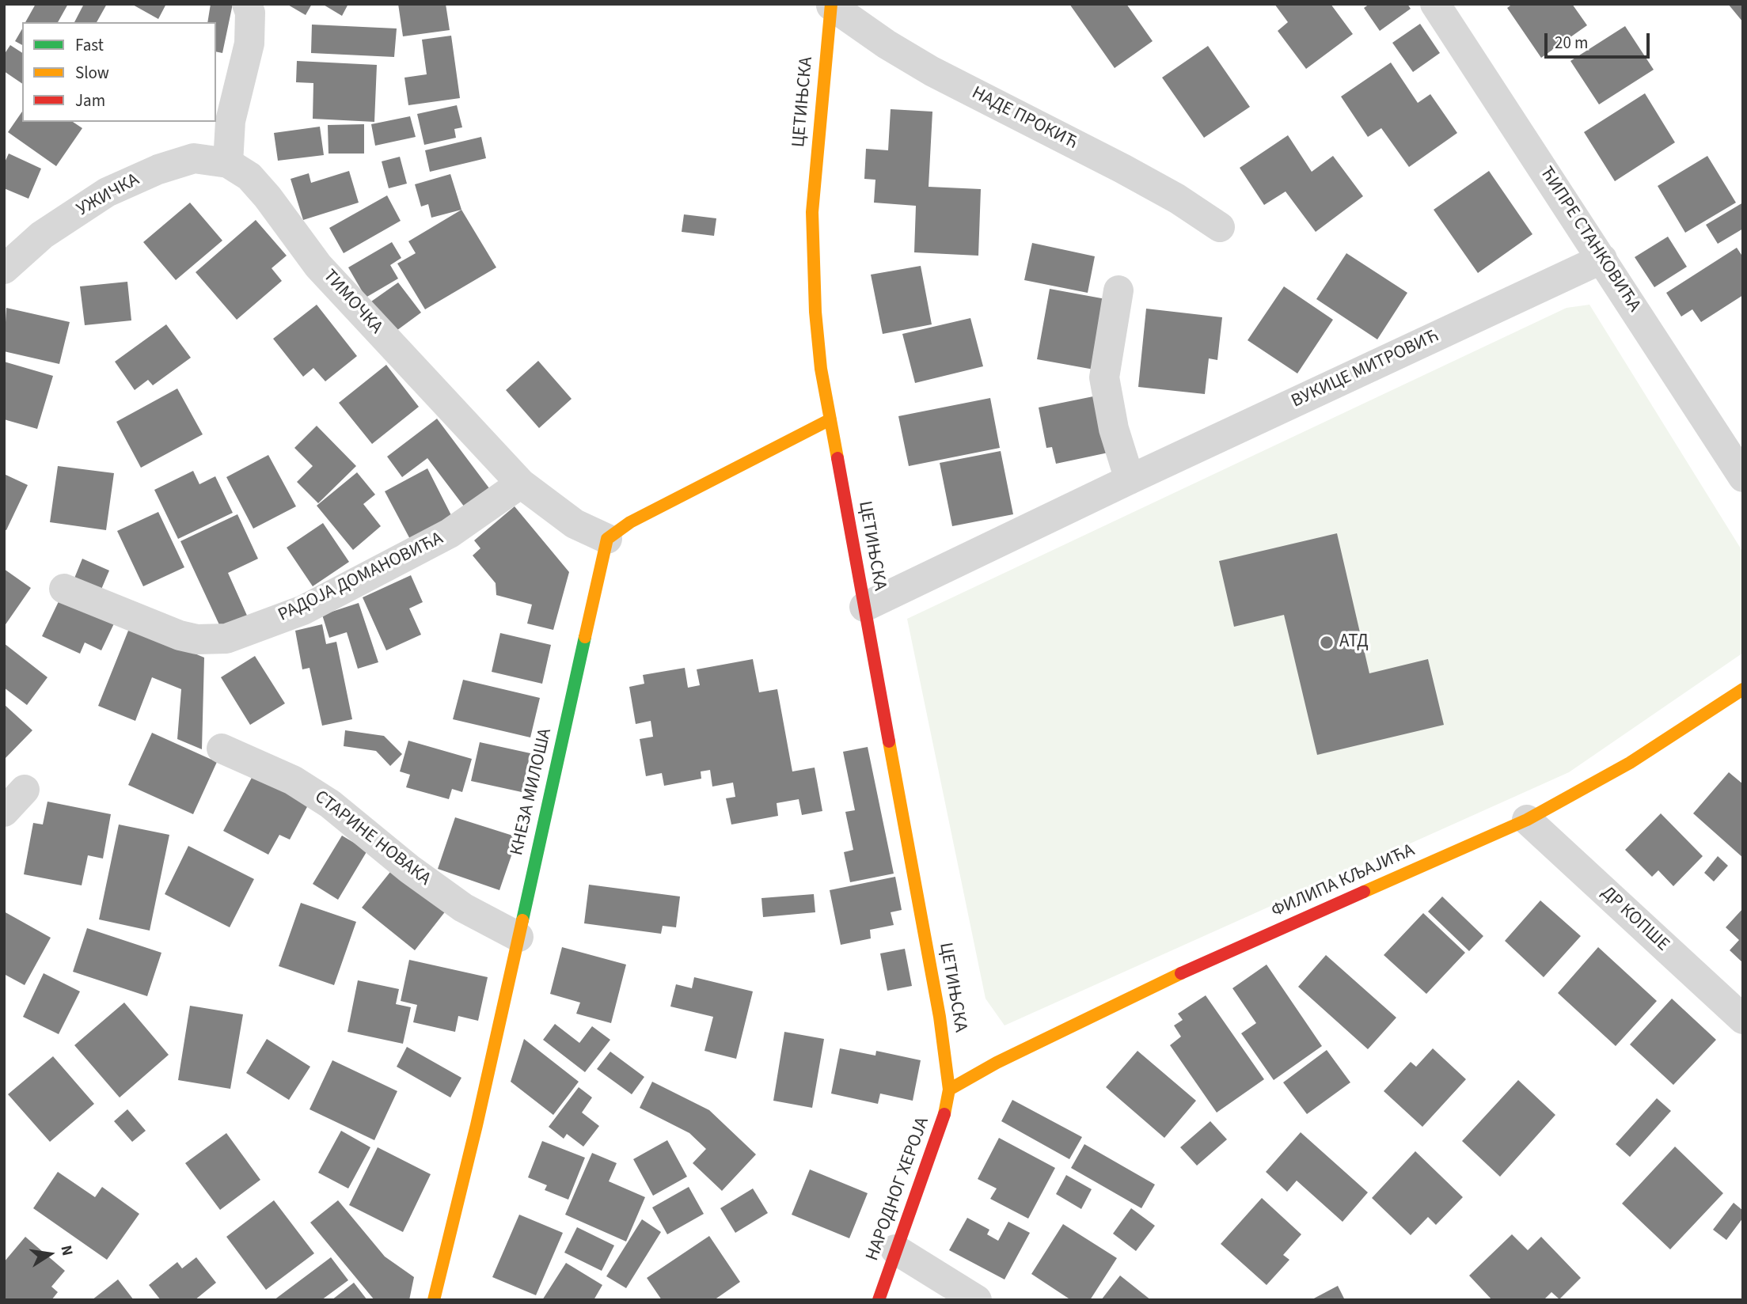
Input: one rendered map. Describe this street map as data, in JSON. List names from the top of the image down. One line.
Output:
{"streets":{"street":["ЦЕТИЊСКА","НАДЕ ПРОКИЋ","УЖИЧКА","ЋИПРЕ СТАНКОВИЋА","ТИМОЧКА","ВУКИЦЕ МИТРОВИЋ","РАДОЈА ДОМАНОВИЋА","КНЕЗА МИЛОША","СТАРИНЕ НОВАКА","ФИЛИПА КЉАЈИЋА","ДР КОПШЕ","НАРОДНОГ ХЕРОЈА"]},"crossings":[["ЦЕТИЊСКА","НАДЕ ПРОКИЋ"],["ЦЕТИЊСКА","ВУКИЦЕ МИТРОВИЋ"],["ЦЕТИЊСКА","ФИЛИПА КЉАЈИЋА"],["ЦЕТИЊСКА","НАРОДНОГ ХЕРОЈА"],["УЖИЧКА","ТИМОЧКА"],["ЋИПРЕ СТАНКОВИЋА","ВУКИЦЕ МИТРОВИЋ"],["ТИМОЧКА","РАДОЈА ДОМАНОВИЋА"],["ТИМОЧКА","КНЕЗА МИЛОША"],["КНЕЗА МИЛОША","СТАРИНЕ НОВАКА"],["ФИЛИПА КЉАЈИЋА","ДР КОПШЕ"],["ФИЛИПА КЉАЈИЋА","НАРОДНОГ ХЕРОЈА"]],"places":["АТД"],"legend":["Fast","Slow","Jam"],"scale_bar":"20 m","north":"right"}
